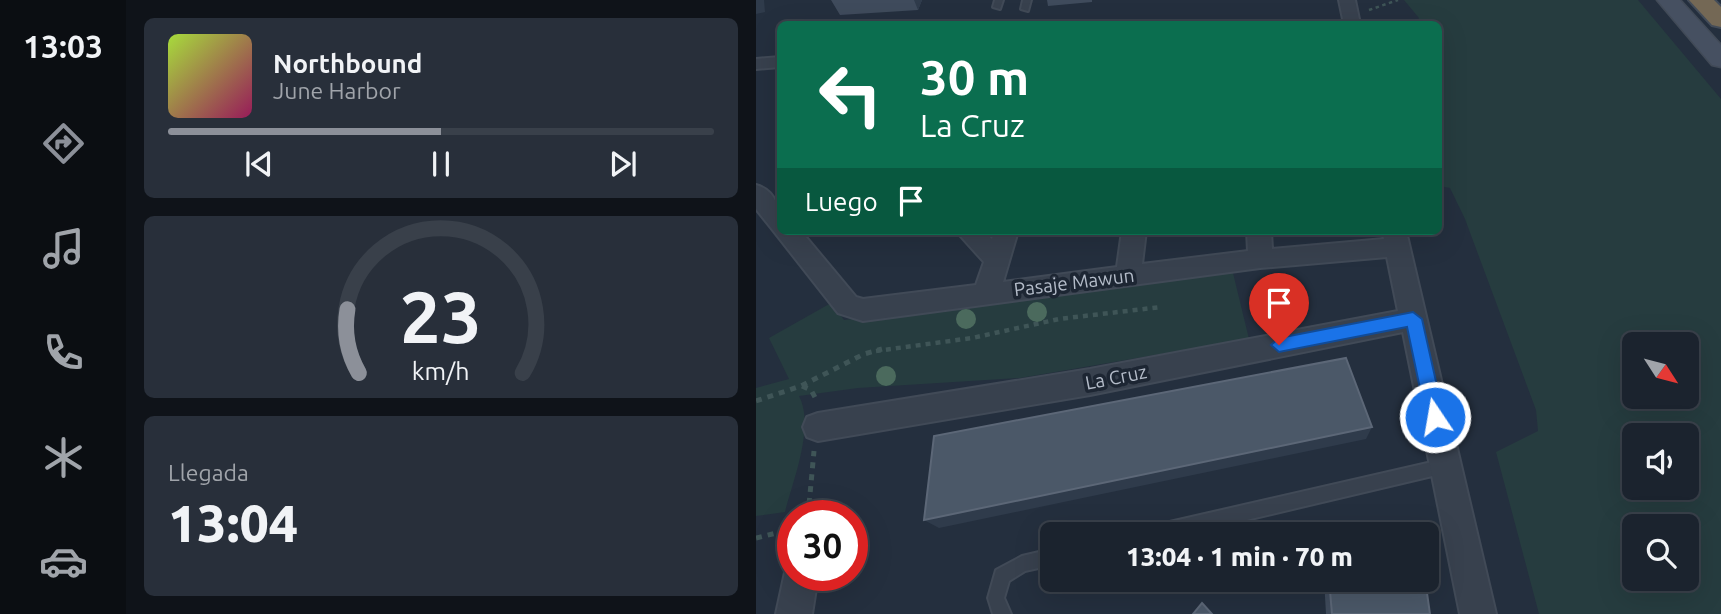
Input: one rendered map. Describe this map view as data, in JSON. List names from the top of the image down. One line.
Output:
{"streets":{"street":["Pasaje Mawun","La Cruz"]},"north":"bottom right","page":{"tabs":"13:03","turn":["30 m","La Cruz"],"song":["Northbound","June Harbor"],"then":"Luego","tile":["Llegada","13:04"],"limit":"30","trip":"13:04 · 1 min · 70 m","gauge":["23","km/h"]}}
